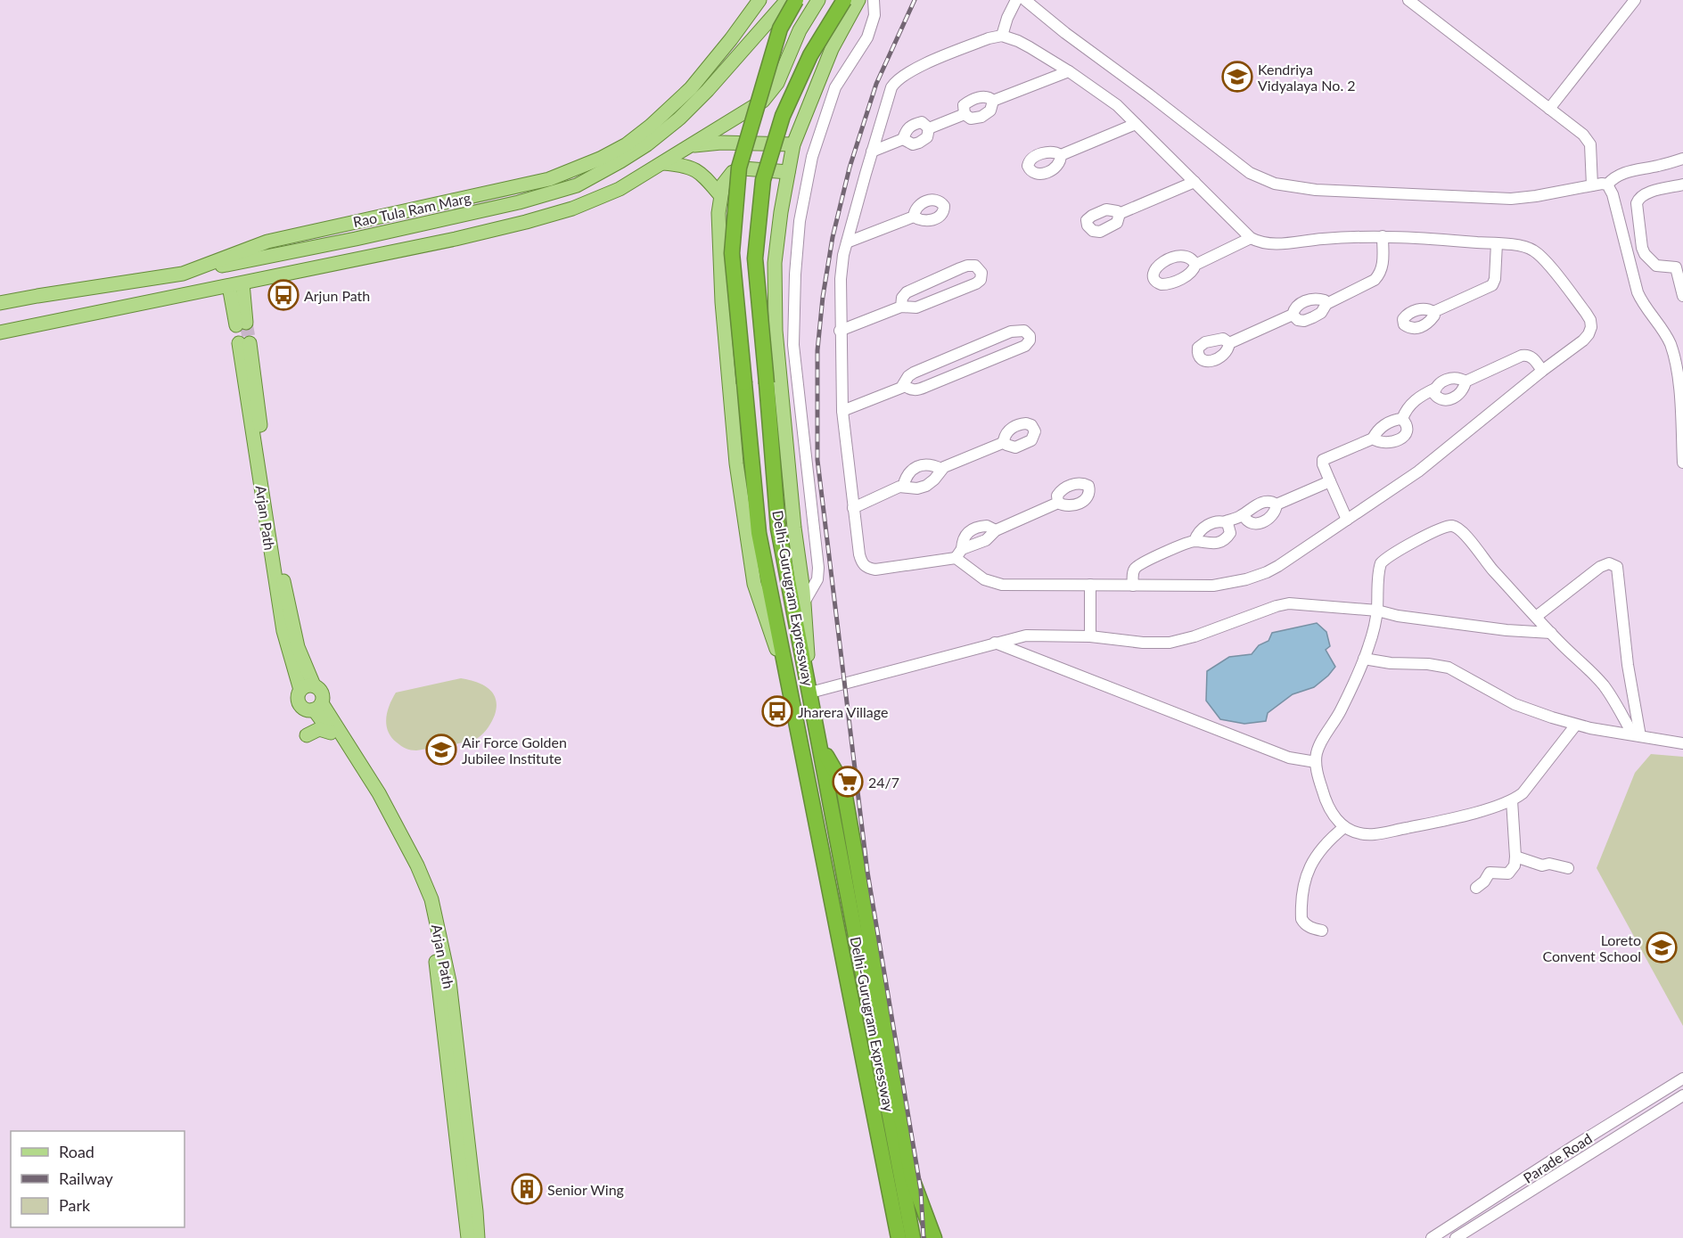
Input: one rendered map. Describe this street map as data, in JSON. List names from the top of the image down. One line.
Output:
{"streets":{"highway":["Delhi-Gurugram Expressway"],"main road":["Rao Tula Ram Marg","Arjan Path"],"street":["Parade Road"]},"places":{"school or university":["Kendriya Vidyalaya No. 2","Air Force Golden Jubilee Institute","Loreto Convent School"],"bus stop":["Arjun Path","Jharera Village"],"supermarket":["24/7"],"building":["Senior Wing"]},"legend":["Road","Railway","Park"]}
